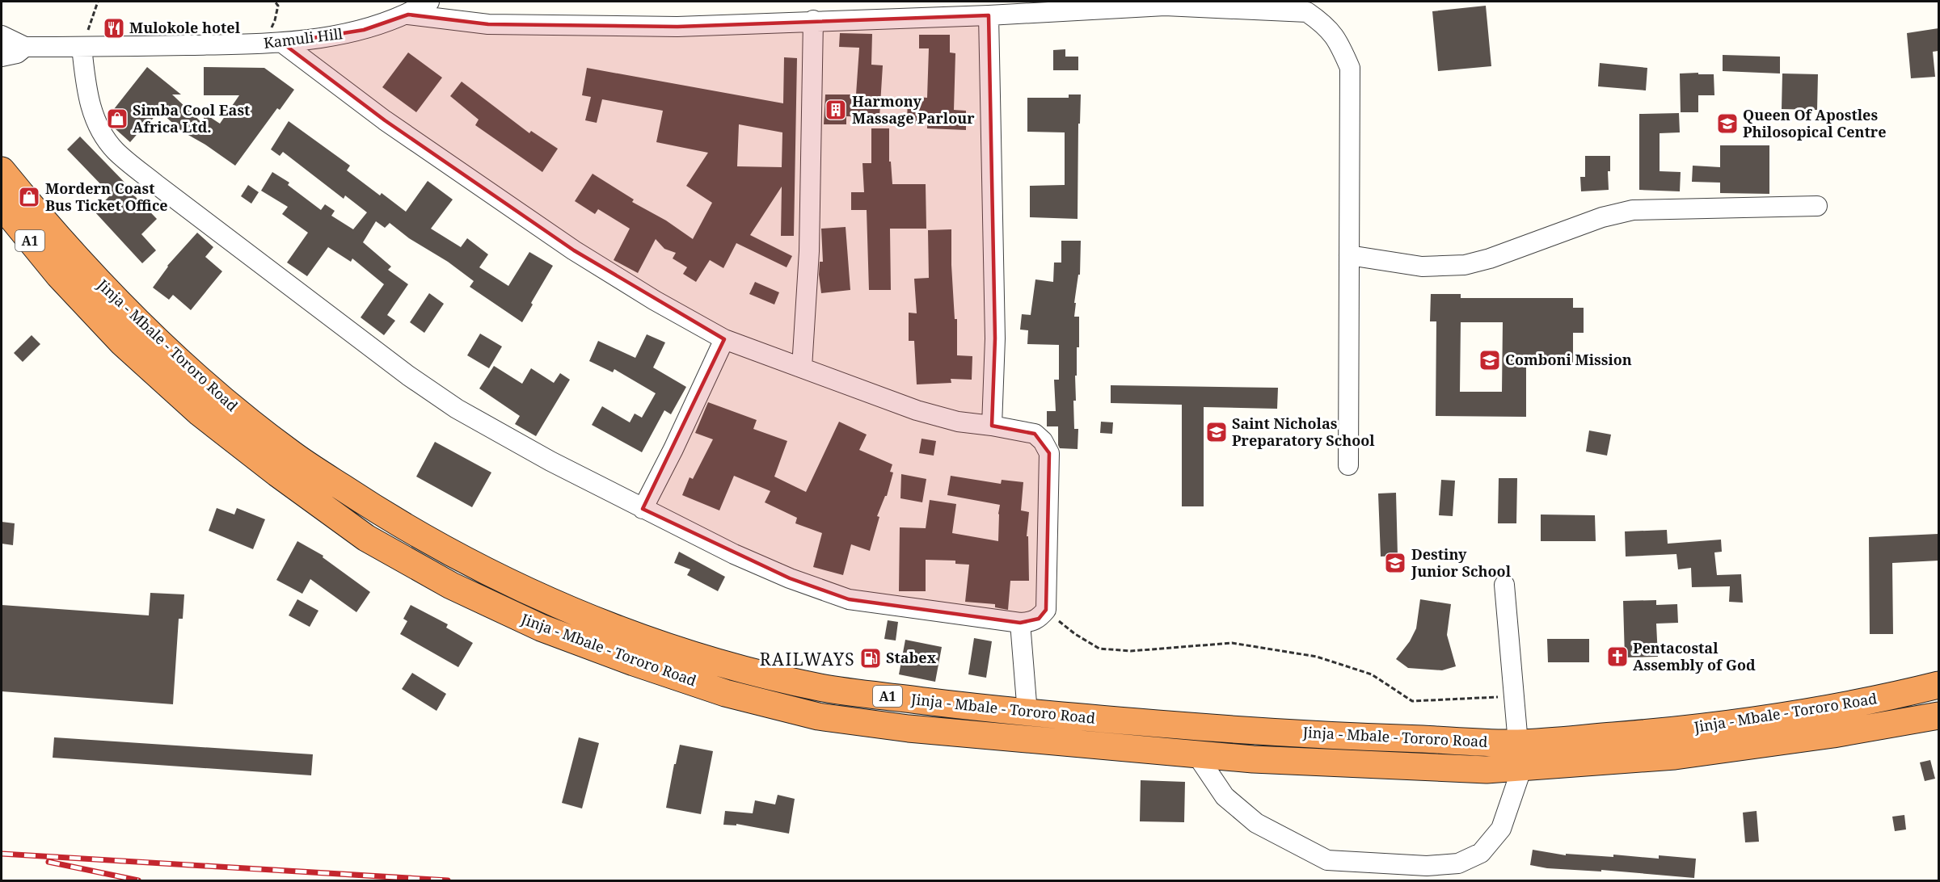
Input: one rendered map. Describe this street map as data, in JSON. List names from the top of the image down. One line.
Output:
{"streets":{"highway":["A1","Jinja - Mbale - Tororo Road"],"street":["Kamuli Hill"]},"districts":["RAILWAYS"],"places":{"restaurant":["Mulokole hotel"],"building":["Harmony Massage Parlour"],"shop":["Simba Cool East Africa Ltd.","Mordern Coast Bus Ticket Office"],"school or university":["Queen Of Apostles Philosopical Centre","Comboni Mission","Saint Nicholas Preparatory School","Destiny Junior School"],"church":["Pentacostal Assembly of God"],"fuel station":["Stabex"]}}
